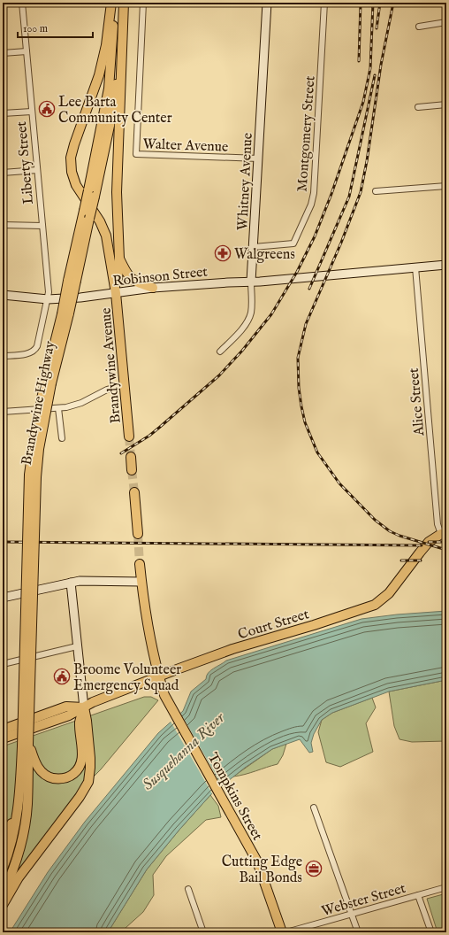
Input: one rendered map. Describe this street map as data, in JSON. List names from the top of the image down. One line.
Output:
{"streets":{"main road":["Brandywine Avenue","Brandywine Highway","Court Street","Tompkins Street"],"street":["Montgomery Street","Walter Avenue","Liberty Street","Whitney Avenue","Robinson Street","Alice Street","Webster Street"]},"crossings":[["Montgomery Street","Whitney Avenue"],["Walter Avenue","Whitney Avenue"],["Liberty Street","Robinson Street"],["Whitney Avenue","Robinson Street"],["Robinson Street","Brandywine Avenue"],["Robinson Street","Alice Street"],["Alice Street","Court Street"],["Court Street","Tompkins Street"]],"water":["Susquehanna River"],"places":{"public building":["Lee Barta Community Center","Broome Volunteer Emergency Squad"],"pharmacy":["Walgreens"],"office":["Cutting Edge Bail Bonds"]},"scale_bar":"100 m"}
